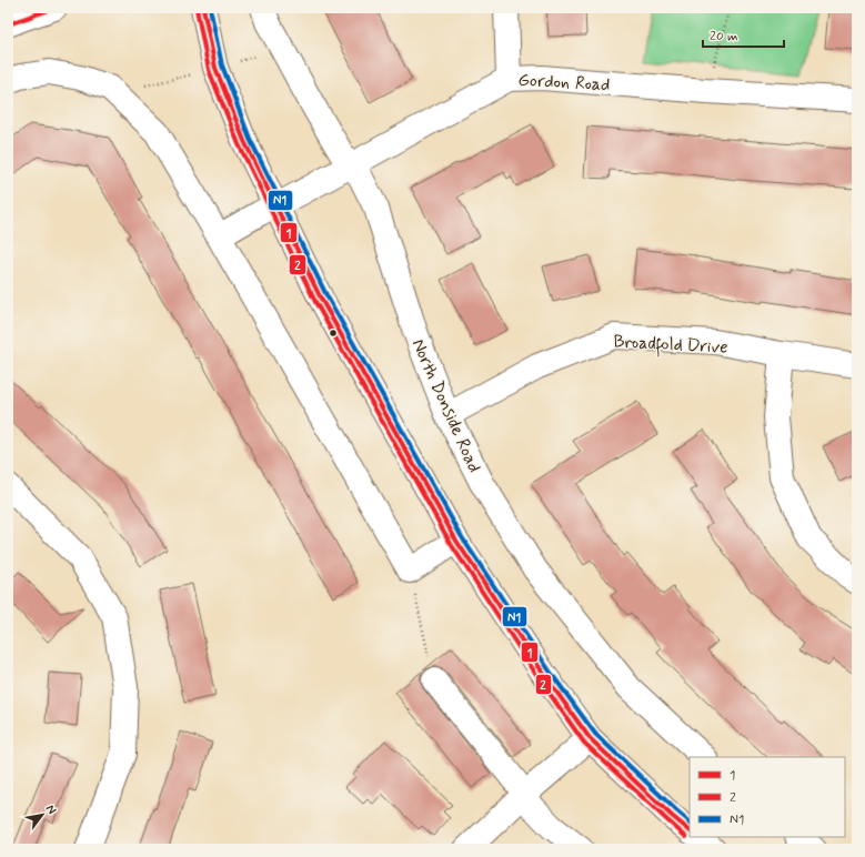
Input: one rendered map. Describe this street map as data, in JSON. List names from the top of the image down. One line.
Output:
{"streets":{"street":["Gordon Road","Broadfold Drive","North Donside Road"]},"crossings":[["Gordon Road","North Donside Road"],["Broadfold Drive","North Donside Road"]],"lines":["transit line 1","transit line N1","transit line 2"],"legend":["1","2","N1"],"scale_bar":"20 m","north":"top right"}
